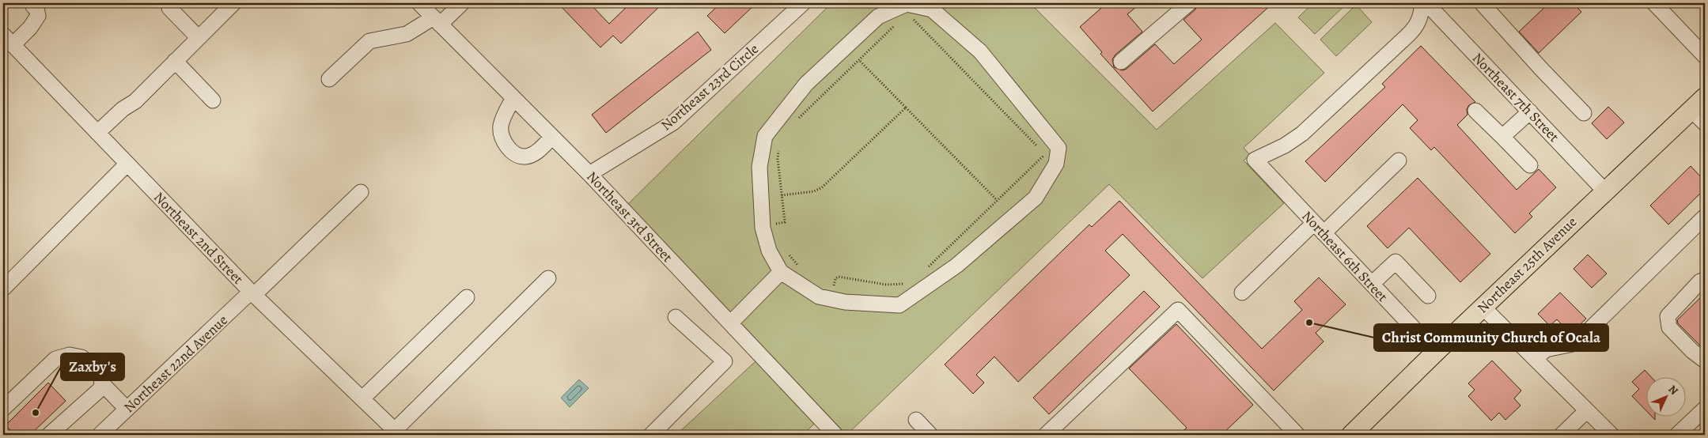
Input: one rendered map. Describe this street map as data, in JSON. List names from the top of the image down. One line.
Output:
{"streets":{"main road":["Northeast 25th Avenue"],"street":["Northeast 23rd Circle","Northeast 7th Street","Northeast 3rd Street","Northeast 2nd Street","Northeast 6th Street","Northeast 22nd Avenue"]},"crossings":[["Northeast 23rd Circle","Northeast 3rd Street"],["Northeast 7th Street","Northeast 25th Avenue"],["Northeast 2nd Street","Northeast 22nd Avenue"],["Northeast 6th Street","Northeast 25th Avenue"]],"places":["Christ Community Church of Ocala","Zaxby's"],"north":"top right"}
